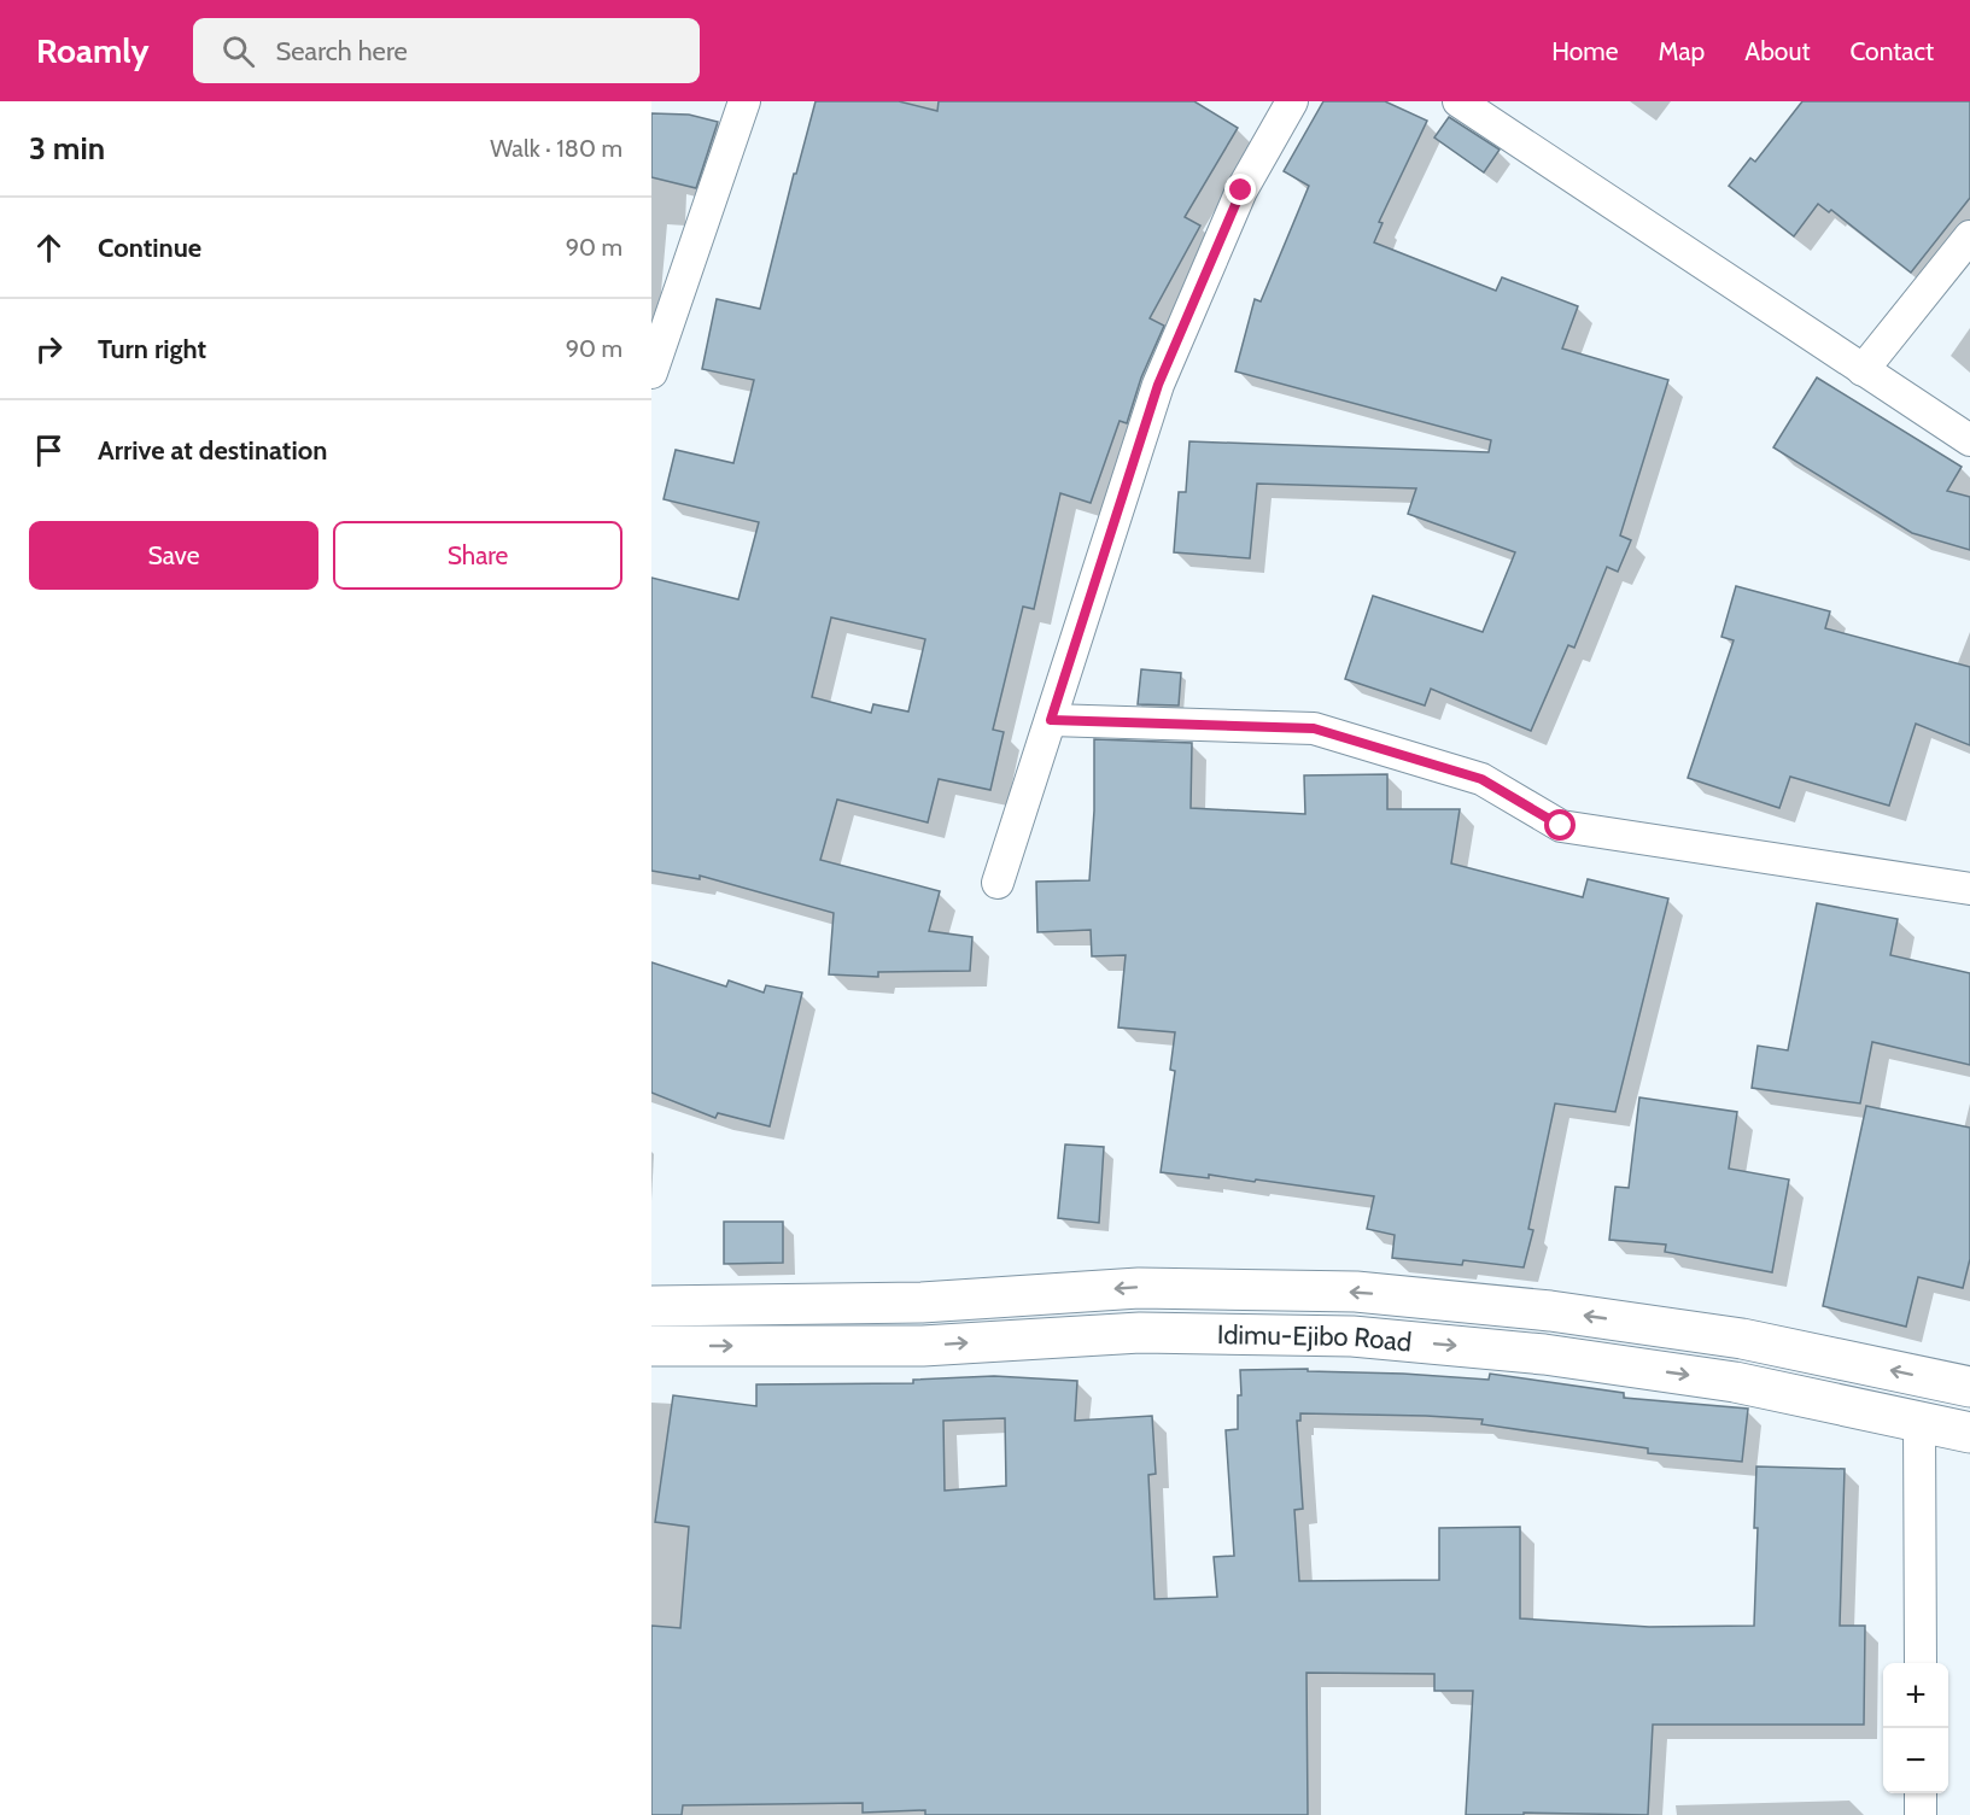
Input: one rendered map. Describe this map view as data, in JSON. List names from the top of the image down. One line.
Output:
{"streets":{"main road":["Idimu-Ejibo Road"]},"page":{"header":"Roamly","search":"Search here","nav":["Home","Map","About","Contact"],"heading":["3 min","Walk · 180 m"],"list":[["Continue","90 m"],["Turn right","90 m"],"Arrive at destination"],"buttons":["Save","Share"],"map_buttons":["+","−"]}}
